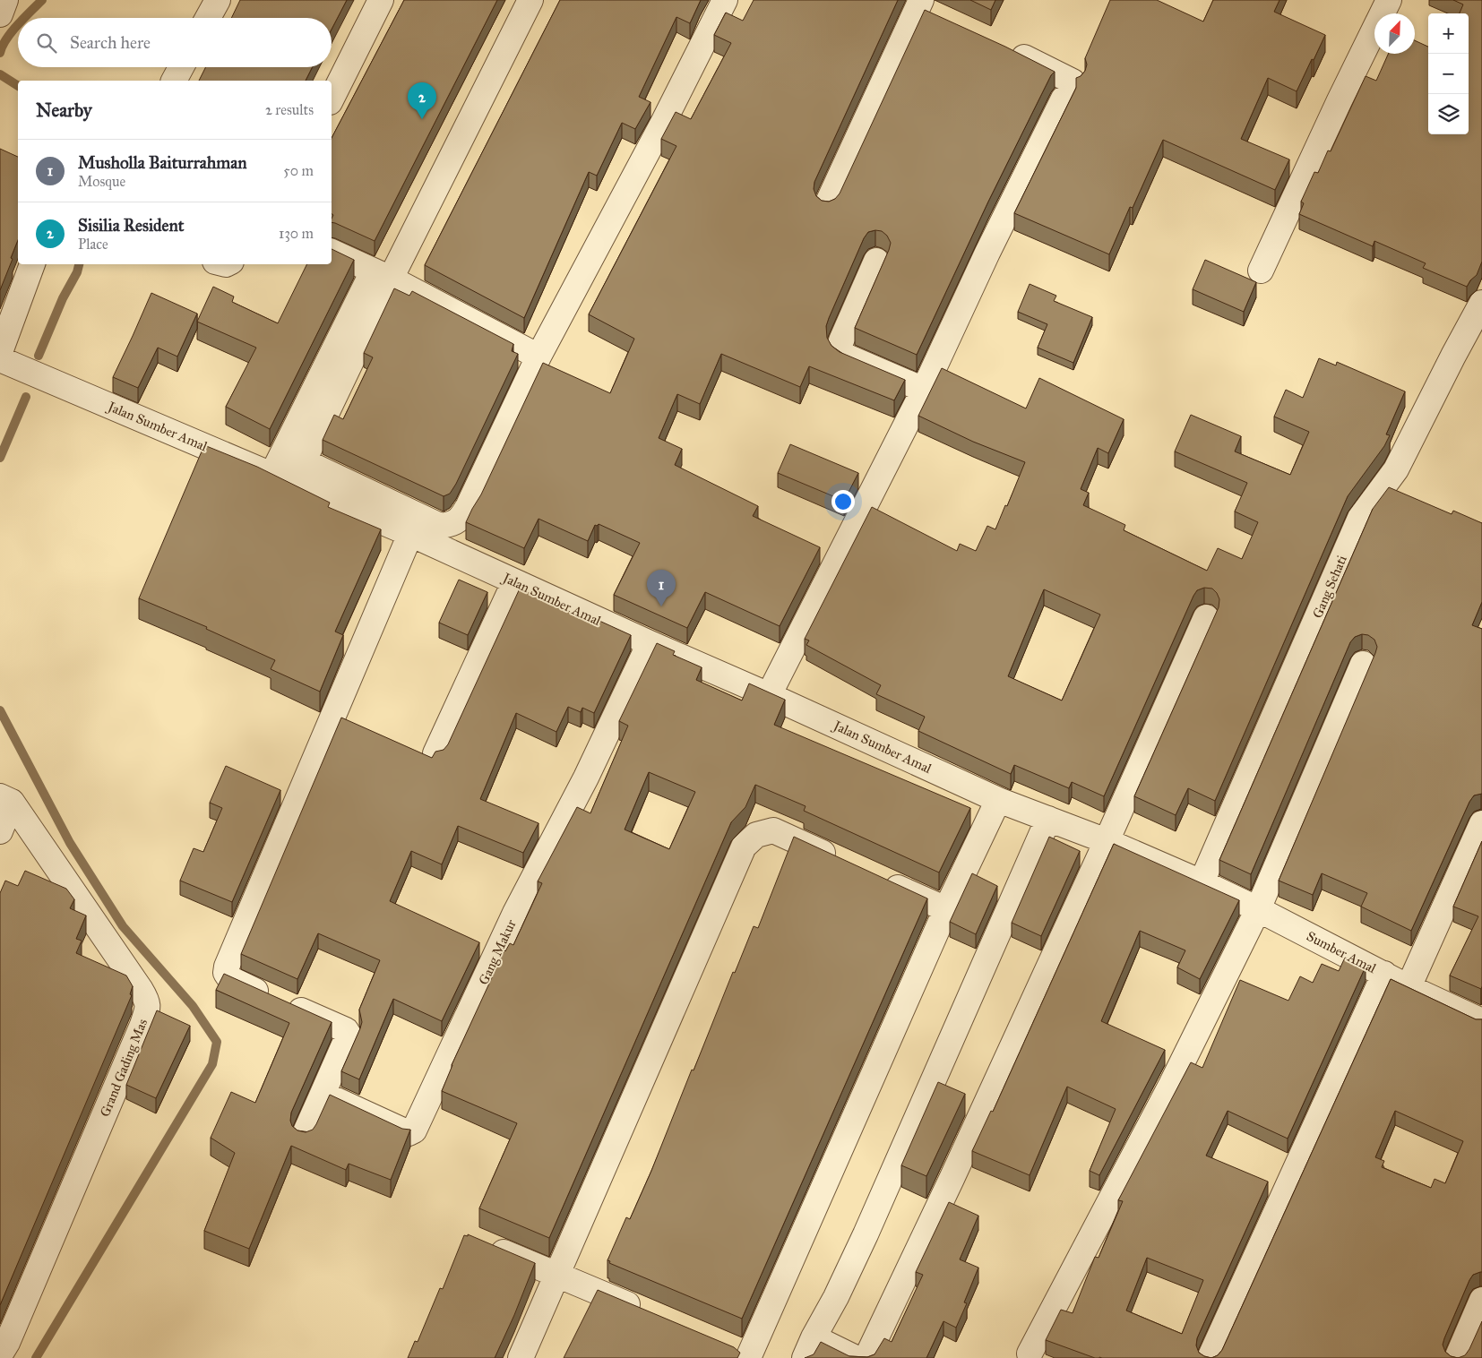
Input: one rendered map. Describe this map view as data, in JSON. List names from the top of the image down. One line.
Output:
{"streets":{"street":["Jalan Sumber Amal","Gang Sehati","Gang Makur","Sumber Amal","Grand Gading Mas"]},"crossings":[["Jalan Sumber Amal","Gang Sehati"],["Jalan Sumber Amal","Gang Makur"],["Jalan Sumber Amal","Sumber Amal"],["Gang Sehati","Sumber Amal"]],"north":"top right","page":{"map_buttons":["+","−"],"search":"Search here","heading":["Nearby","2 results"],"pins":["2","1"],"list":[{"mark":"1","name":"Musholla Baiturrahman","note":"Mosque","value":"50 m"},{"mark":"2","name":"Sisilia Resident","note":"Place","value":"130 m"}]}}
